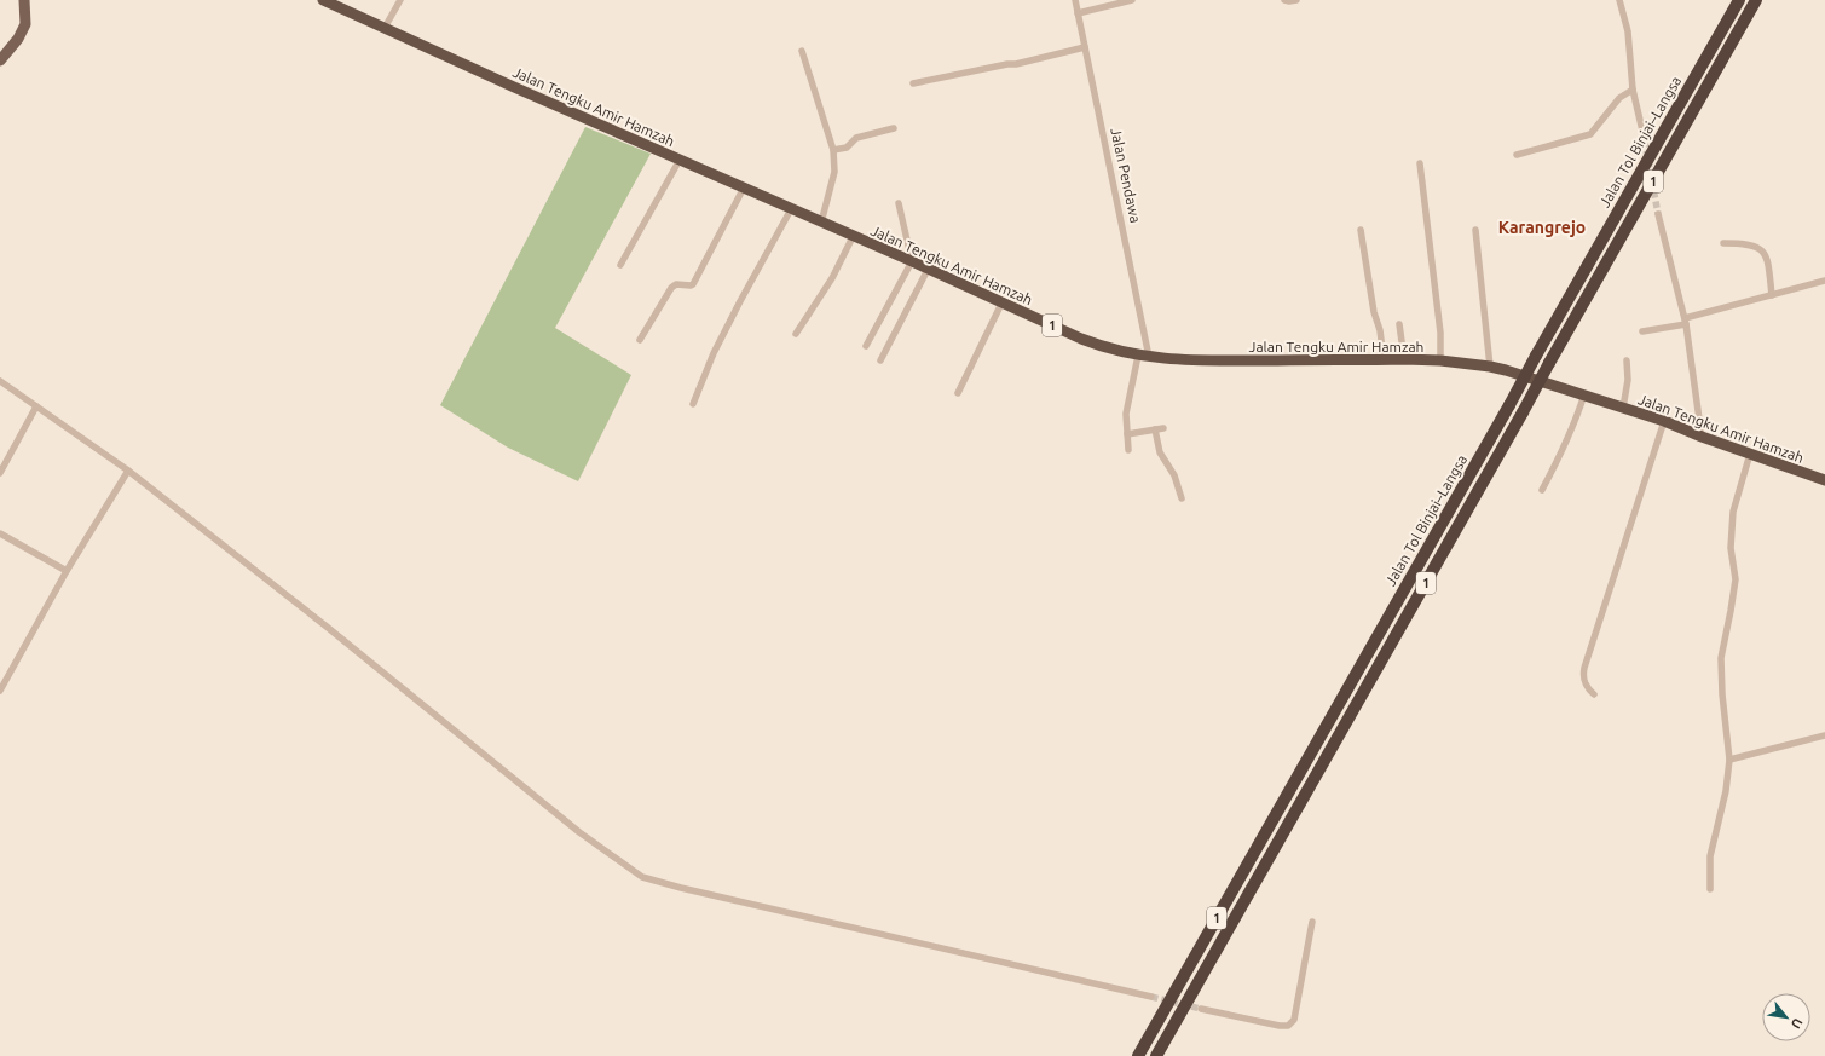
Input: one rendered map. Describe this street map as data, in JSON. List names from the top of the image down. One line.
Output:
{"streets":{"highway":["Jalan Tengku Amir Hamzah","Jalan Tol Binjai–Langsa","1"],"street":["Jalan Pendawa"]},"crossings":[["Jalan Tengku Amir Hamzah","Jalan Pendawa"]],"districts":["Karangrejo"],"north":"bottom right"}
